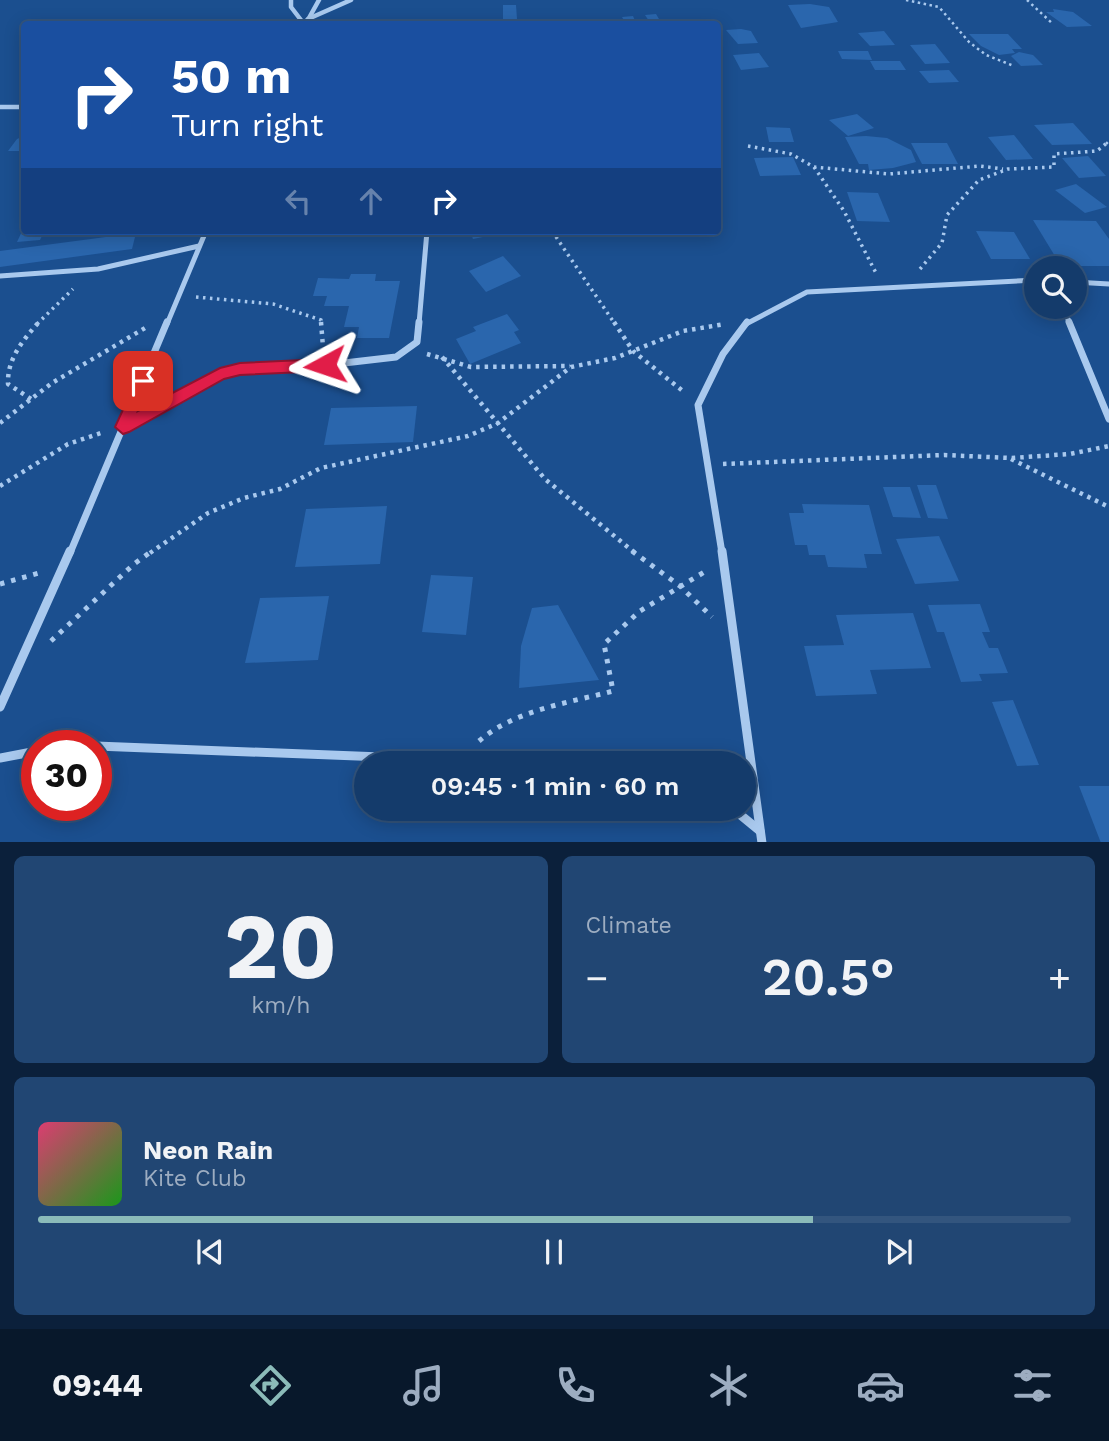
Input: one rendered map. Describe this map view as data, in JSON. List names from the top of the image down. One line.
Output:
{"page":{"turn":["50 m","Turn right"],"limit":"30","trip":"09:45 · 1 min · 60 m","tile":[["20","km/h"],"Climate"],"heat":["−","20.5°","+"],"song":["Neon Rain","Kite Club"],"tabs":"09:44"}}
